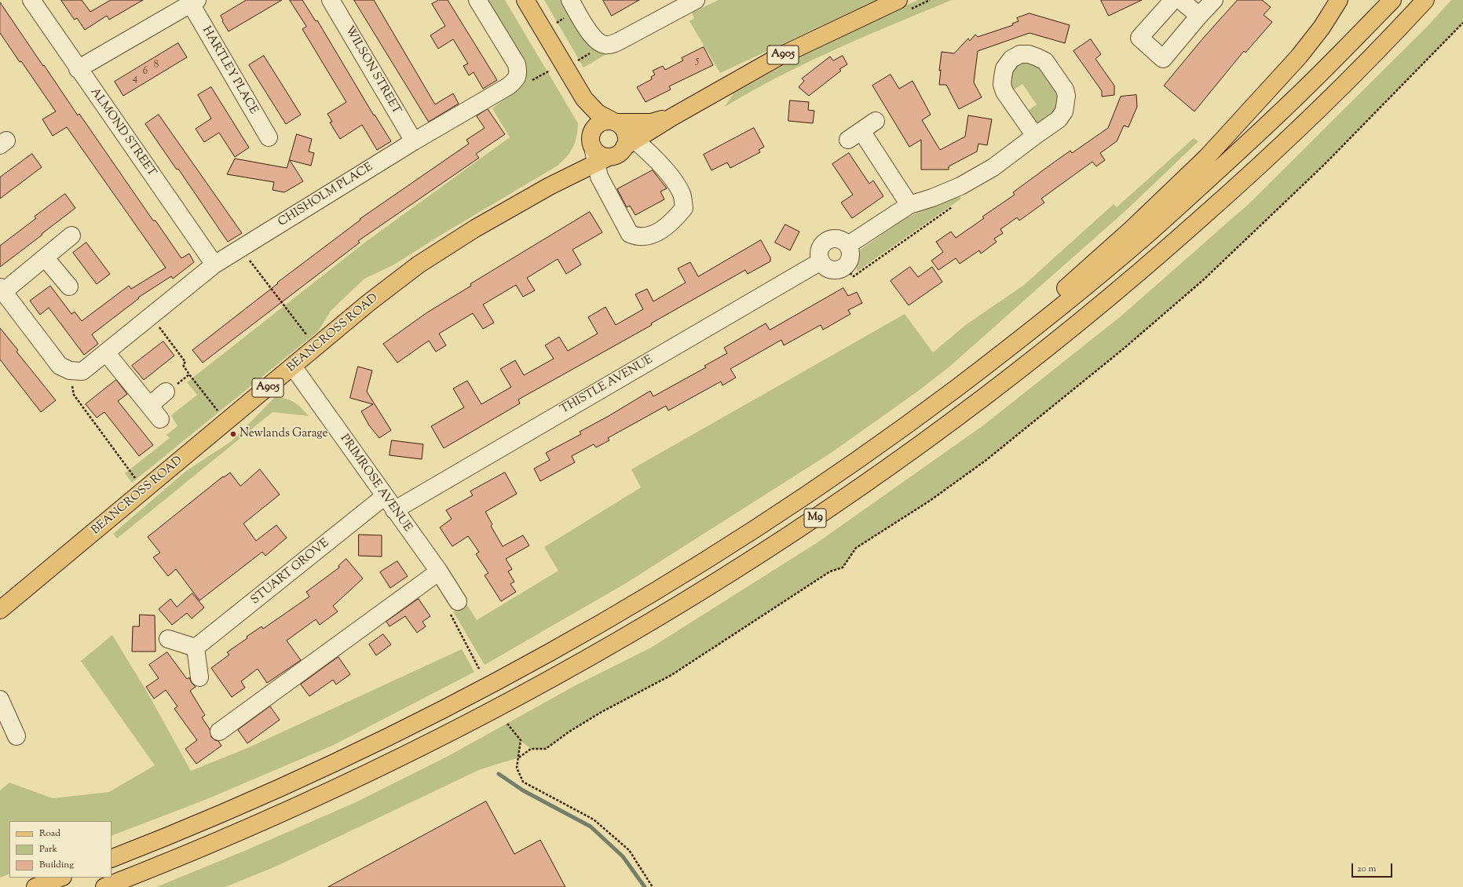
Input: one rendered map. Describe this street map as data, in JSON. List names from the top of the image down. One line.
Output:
{"streets":{"main road":["A905","BEANCROSS ROAD","M9"],"street":["HARTLEY PLACE","WILSON STREET","ALMOND STREET","CHISHOLM PLACE","THISTLE AVENUE","PRIMROSE AVENUE","STUART GROVE"]},"crossings":[["A905","BEANCROSS ROAD"],["WILSON STREET","CHISHOLM PLACE"],["ALMOND STREET","CHISHOLM PLACE"],["BEANCROSS ROAD","PRIMROSE AVENUE"],["THISTLE AVENUE","PRIMROSE AVENUE"],["PRIMROSE AVENUE","STUART GROVE"]],"places":["Newlands Garage"],"house_numbers":["5","8","6","4"],"legend":["Road","Park","Building"],"scale_bar":"20 m"}
